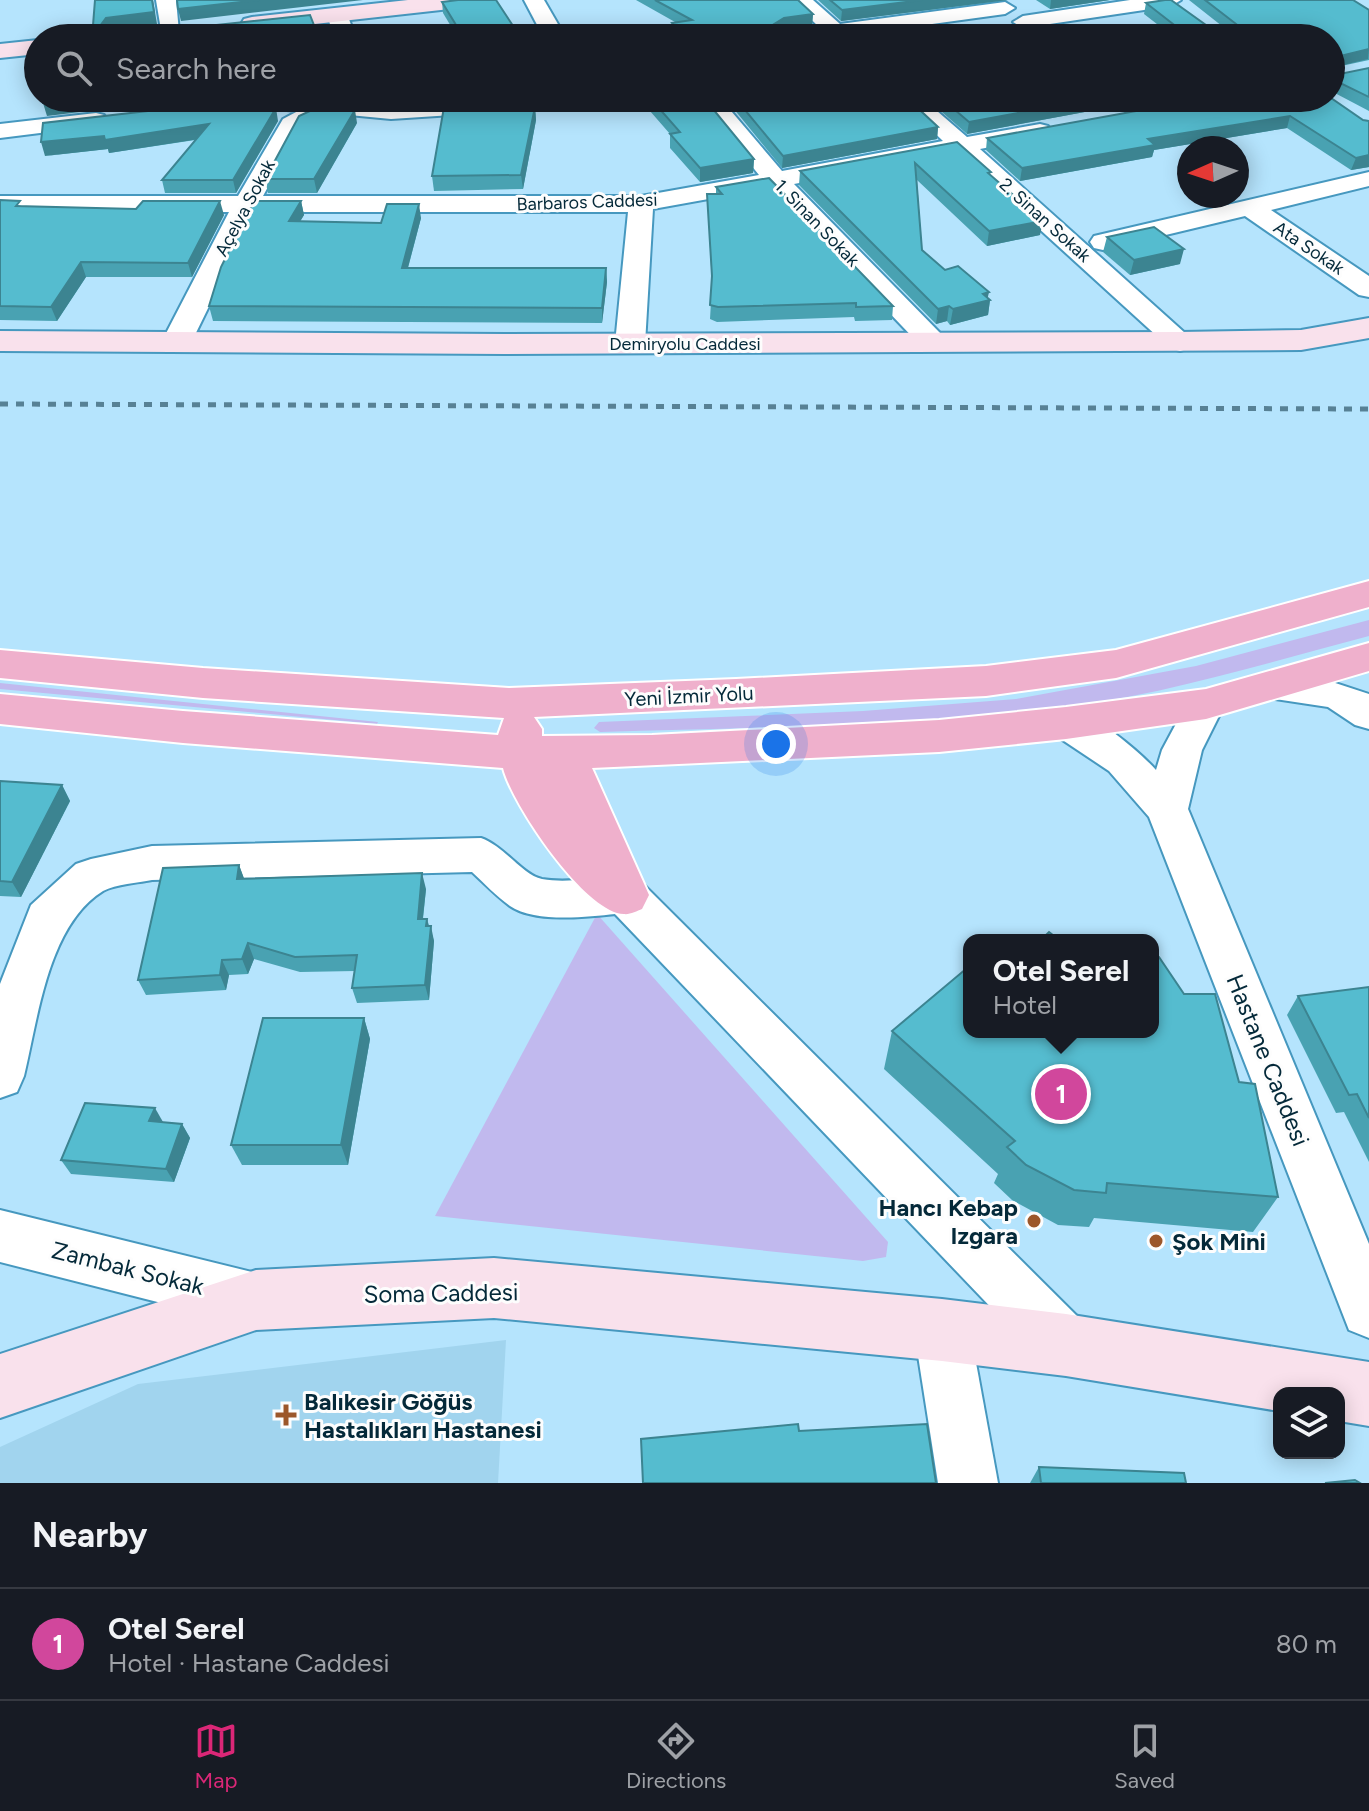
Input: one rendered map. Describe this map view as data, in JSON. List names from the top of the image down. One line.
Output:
{"streets":{"highway":["Yeni İzmir Yolu"],"main road":["Demiryolu Caddesi","Soma Caddesi"],"street":["Barbaros Caddesi","Açelya Sokak","2. Sinan Sokak","1. Sinan Sokak","Ata Sokak","Hastane Caddesi","Zambak Sokak"]},"crossings":[["Barbaros Caddesi","Açelya Sokak"],["Barbaros Caddesi","2. Sinan Sokak"],["Barbaros Caddesi","1. Sinan Sokak"],["Açelya Sokak","Demiryolu Caddesi"],["2. Sinan Sokak","Ata Sokak"],["2. Sinan Sokak","Demiryolu Caddesi"],["1. Sinan Sokak","Demiryolu Caddesi"],["Zambak Sokak","Soma Caddesi"]],"places":{"other":["Hancı Kebap Izgara","Şok Mini"],"health":["Balıkesir Göğüs Hastalıkları Hastanesi"]},"north":"left","page":{"search":"Search here","popup":["Otel Serel","Hotel"],"pins":"1","heading":"Nearby","list":[{"mark":"1","name":"Otel Serel","note":"Hotel · Hastane Caddesi","value":"80 m"}],"nav":["Map","Directions","Saved"]}}
